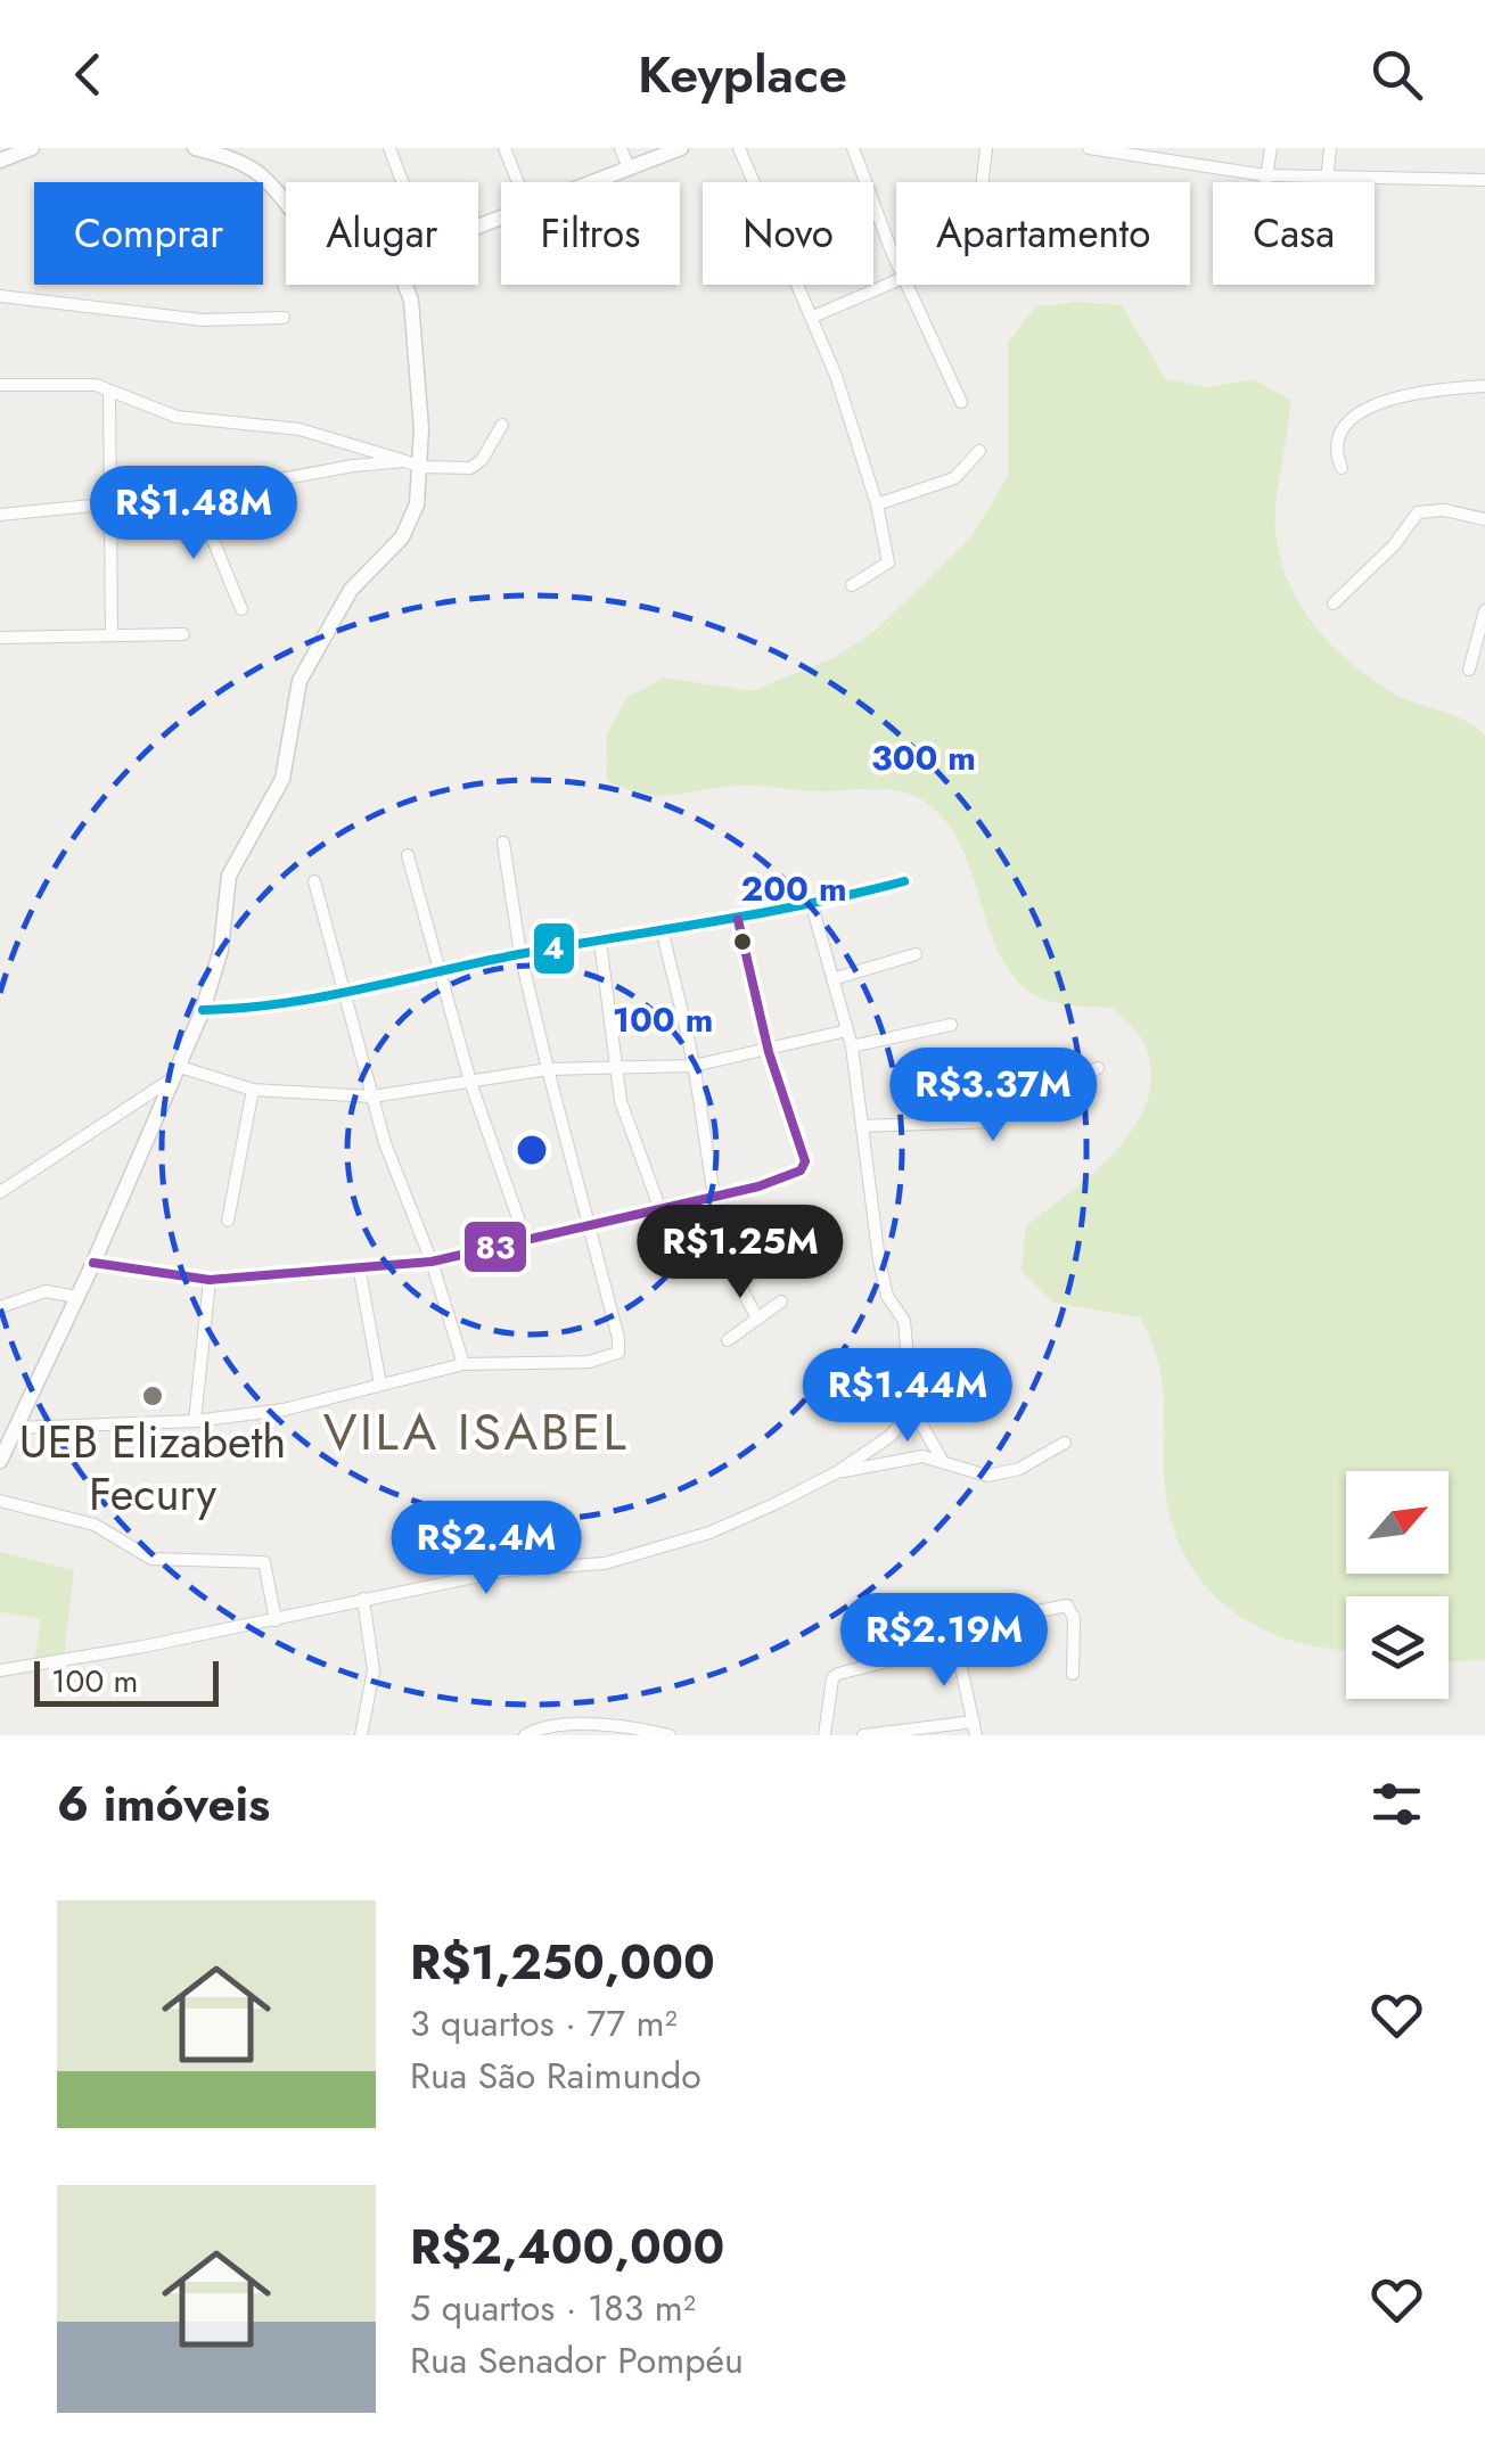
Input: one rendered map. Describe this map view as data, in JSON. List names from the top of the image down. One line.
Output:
{"districts":["VILA ISABEL"],"places":["UEB Elizabeth Fecury"],"lines":["transit line 4","transit line 83"],"scale_bar":"100 m","north":"top right","page":{"header":"Keyplace","chip":["Comprar","Alugar","Filtros","Novo","Apartamento","Casa"],"price":["R$1.48M","R$3.37M","R$1.25M","R$1.44M","R$2.4M","R$2.19M"],"scale":"100 m","heading":"6 imóveis","list":[{"name":"R$1,250,000","note":"3 quartos · 77 m² · Rua São Raimundo"},{"name":"R$2,400,000","note":"5 quartos · 183 m² · Rua Senador Pompéu"}]},"rings":["300 m","200 m","100 m"]}
